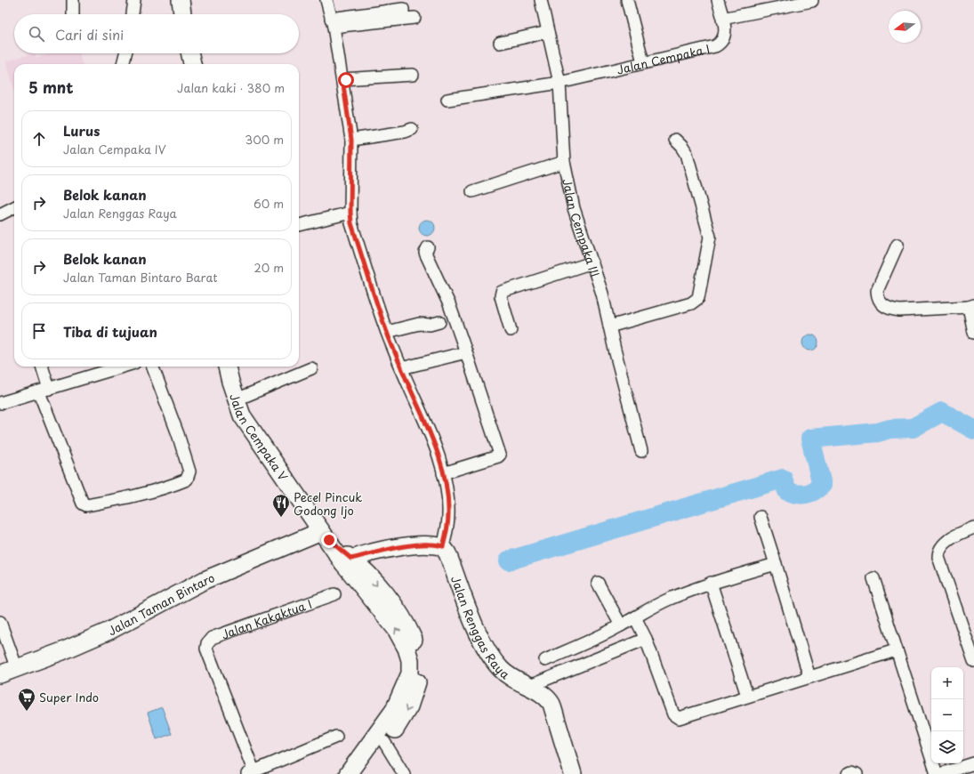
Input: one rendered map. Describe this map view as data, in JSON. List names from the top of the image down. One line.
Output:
{"streets":{"street":["Jalan Cempaka I","Jalan Cempaka III","Jalan Cempaka V","Jalan Taman Bintaro","Jalan Kakaktua I","Jalan Renggas Raya"]},"crossings":[["Jalan Cempaka I","Jalan Cempaka III"],["Jalan Cempaka V","Jalan Taman Bintaro"]],"places":{"restaurant":["Pecel Pincuk Godong Ijo"],"supermarket":["Super Indo"]},"north":"left","page":{"search":"Cari di sini","heading":["5 mnt","Jalan kaki · 380 m"],"list":[["Lurus","Jalan Cempaka IV","300 m"],["Belok kanan","Jalan Renggas Raya","60 m"],["Belok kanan","Jalan Taman Bintaro Barat","20 m"],"Tiba di tujuan"],"map_buttons":["+","−"]}}
